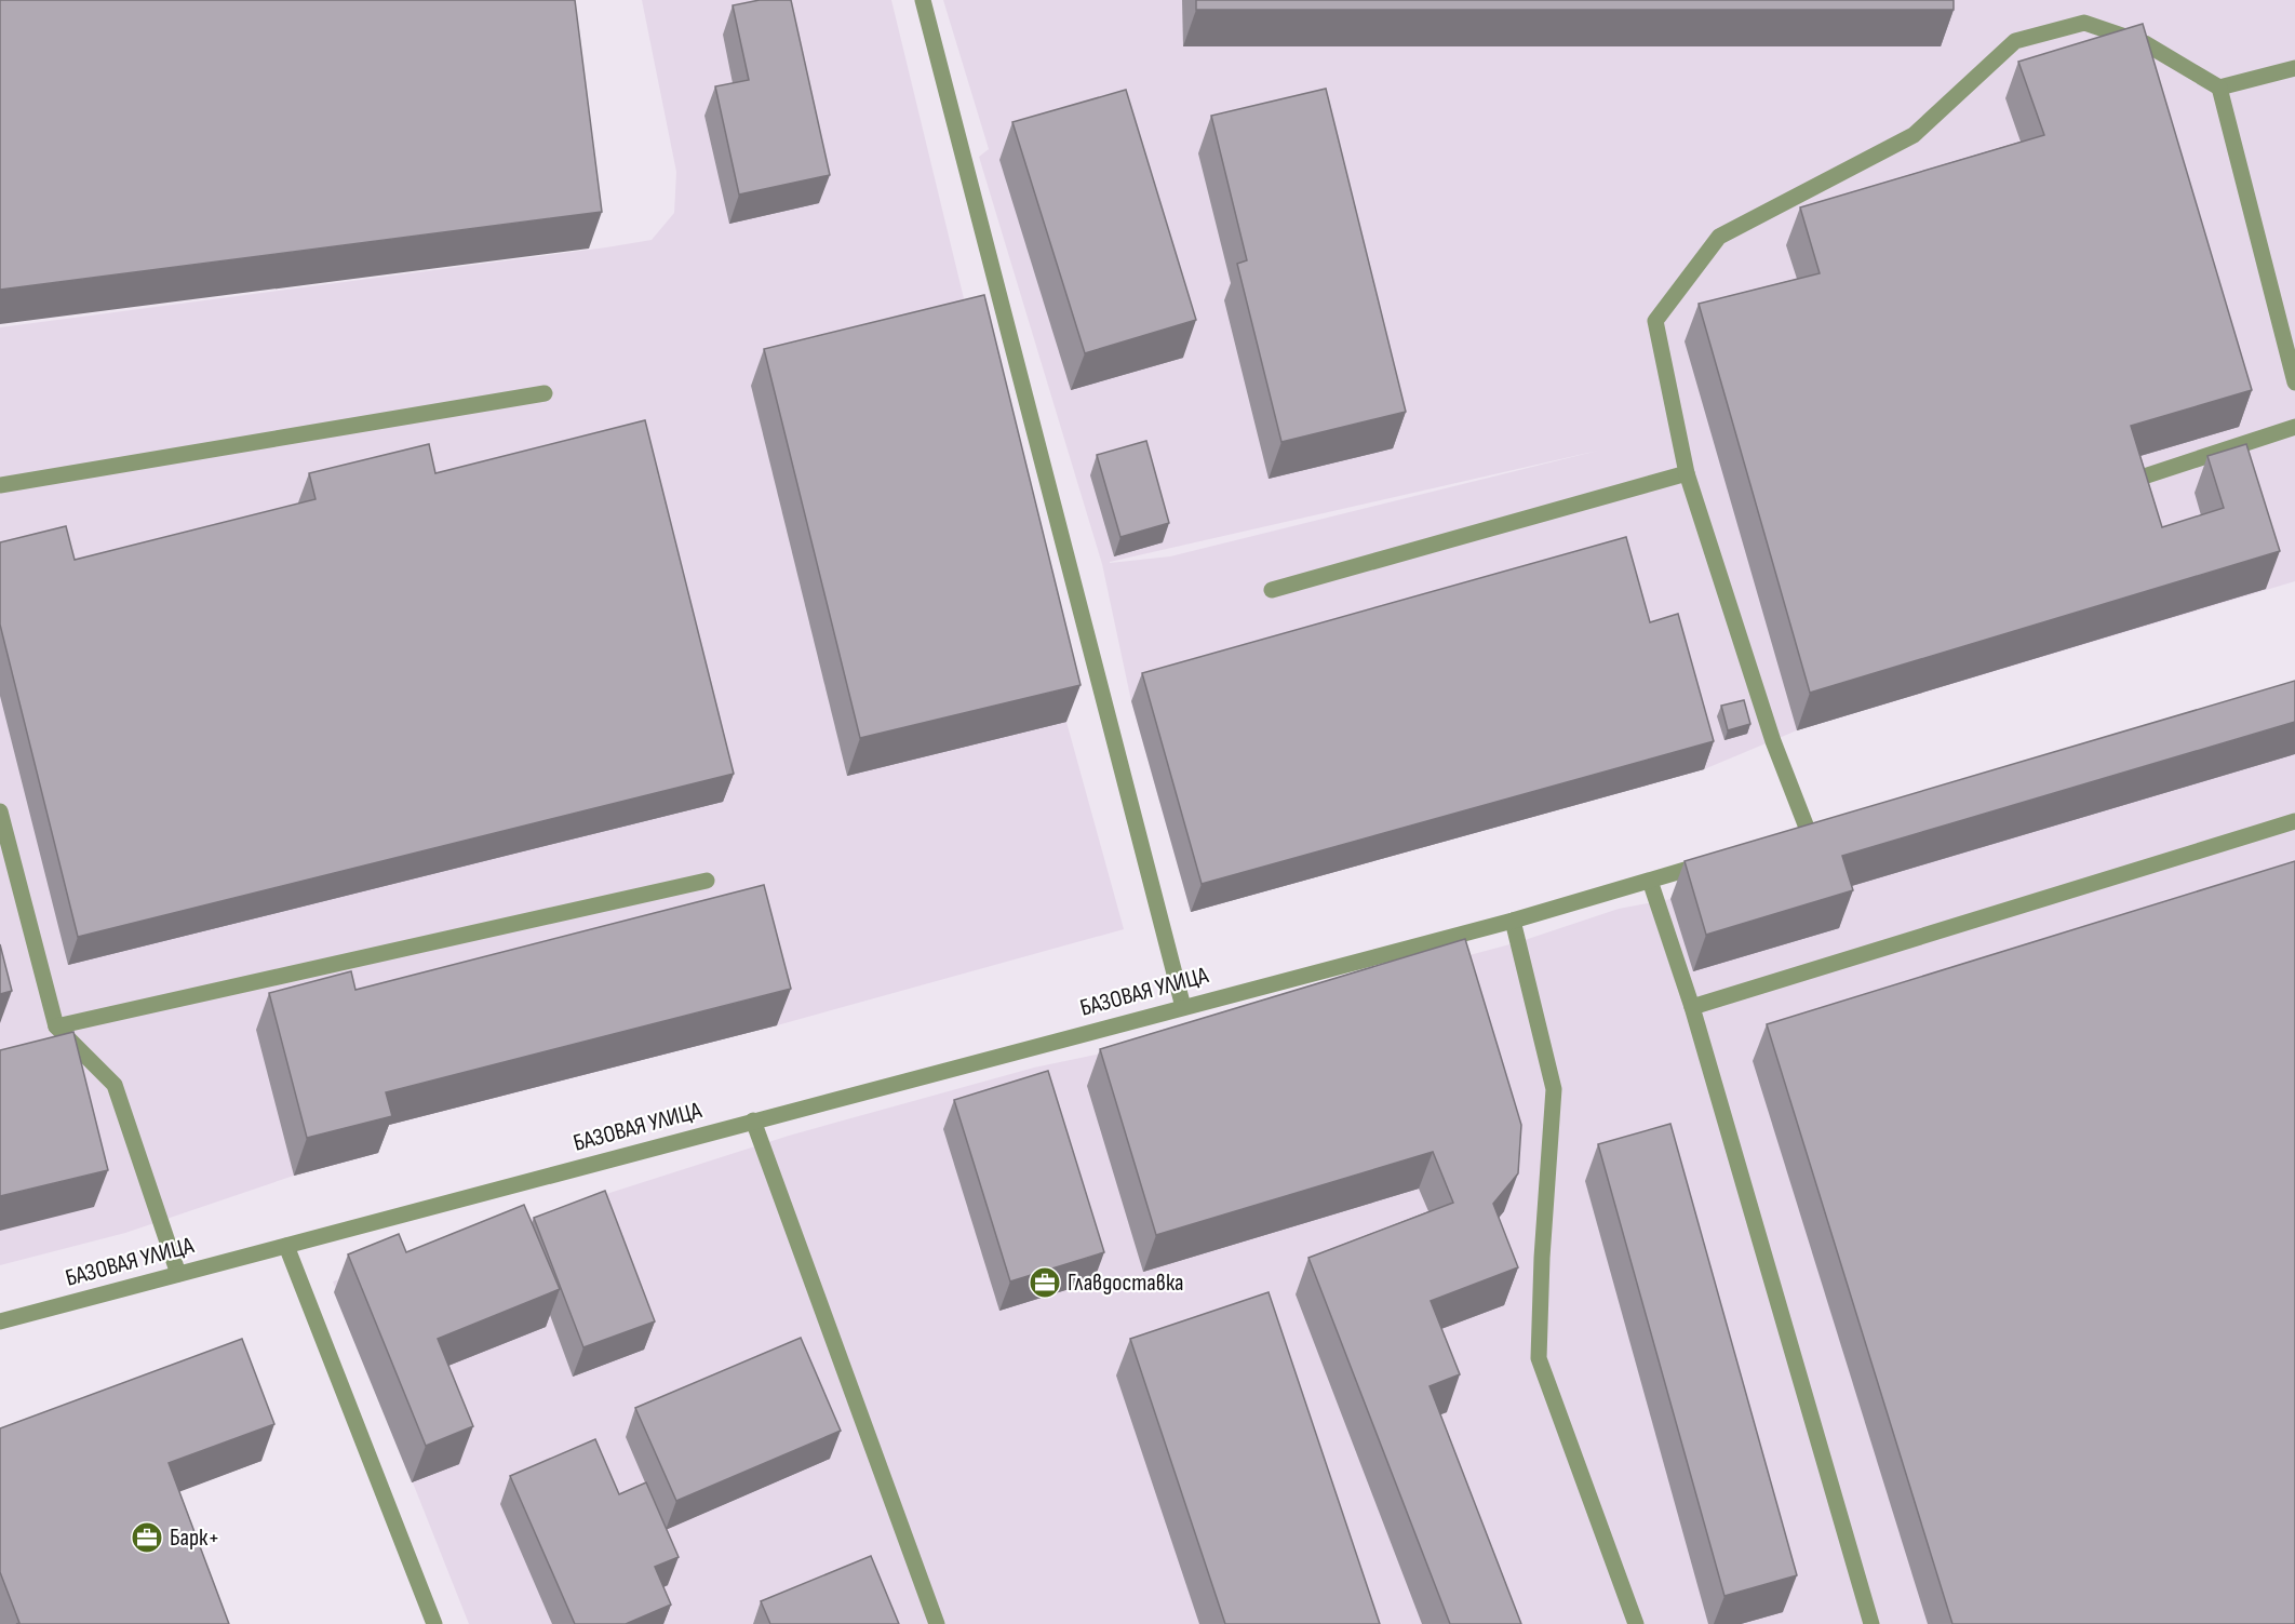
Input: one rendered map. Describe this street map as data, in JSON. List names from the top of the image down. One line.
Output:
{"streets":{"street":["БАЗОВАЯ УЛИЦА"]},"places":{"office":["Главдоставка","Барк+"]}}
